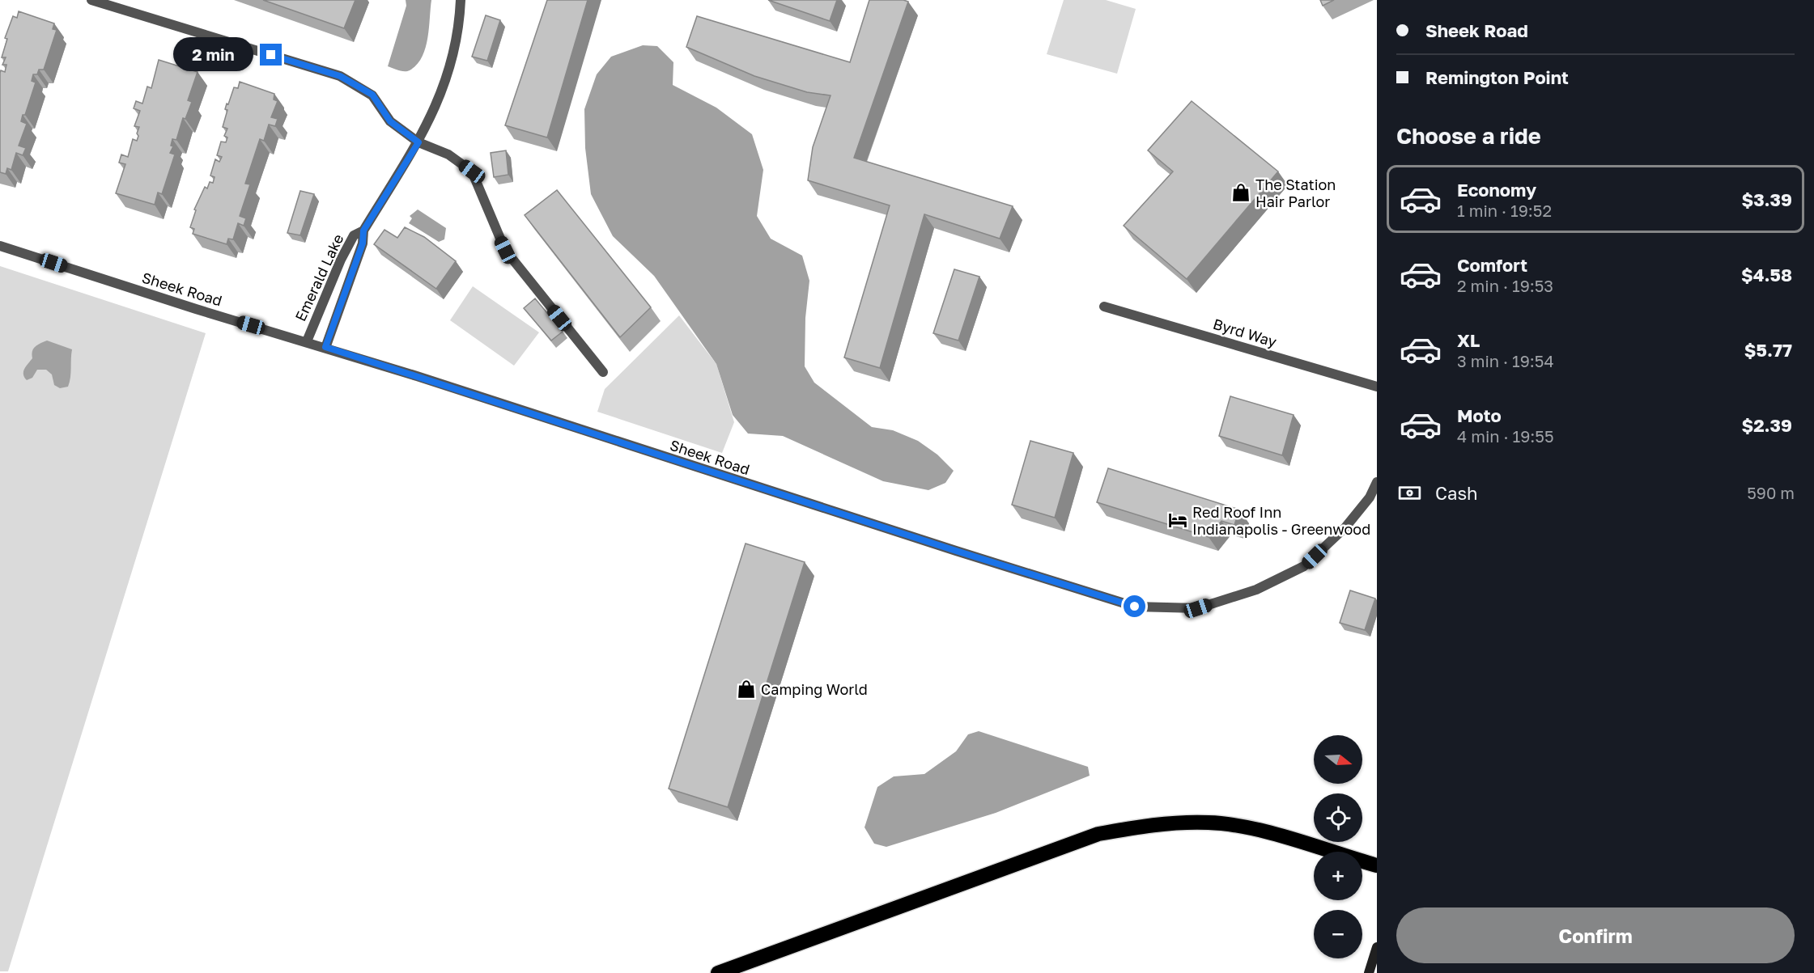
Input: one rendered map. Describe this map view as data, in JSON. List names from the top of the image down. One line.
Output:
{"streets":{"street":["Emerald Lake","Sheek Road","Byrd Way"]},"crossings":[["Emerald Lake","Sheek Road"]],"places":{"shop":["The Station Hair Parlor","Camping World"],"hotel":["Red Roof Inn Indianapolis - Greenwood"]},"north":"right","page":{"banner":["Sheek Road","Remington Point"],"bubble":"2 min","heading":"Choose a ride","list":[{"name":"Economy","note":"1 min · 19:52","value":"$3.39"},{"name":"Comfort","note":"2 min · 19:53","value":"$4.58"},{"name":"XL","note":"3 min · 19:54","value":"$5.77"},{"name":"Moto","note":"4 min · 19:55","value":"$2.39"}],"pay":["Cash","590 m"],"map_buttons":["+","−"],"buttons":"Confirm"}}
